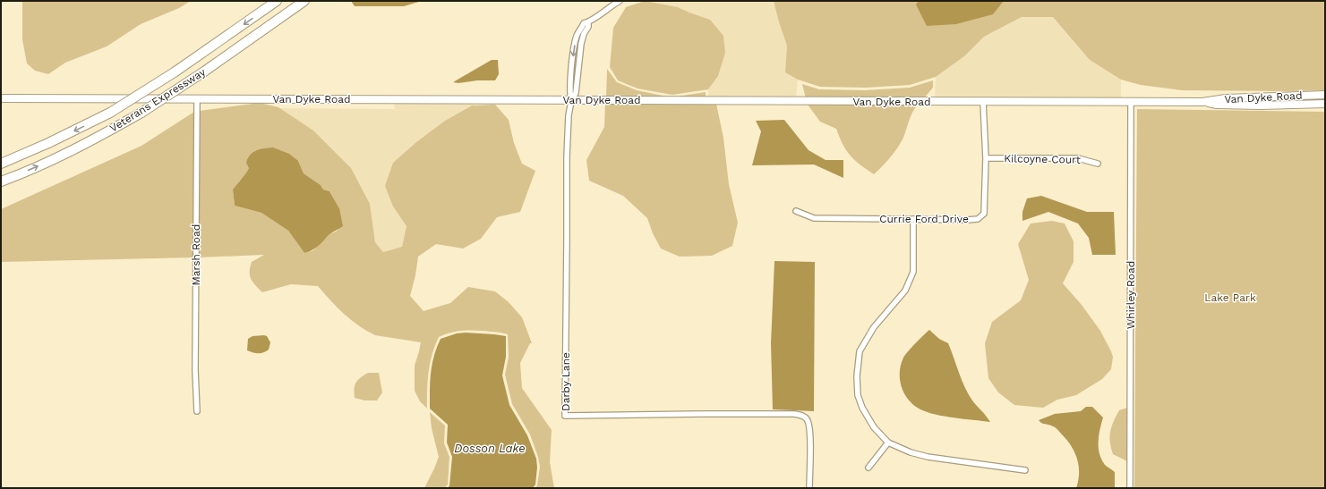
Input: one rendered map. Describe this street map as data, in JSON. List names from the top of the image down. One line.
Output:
{"streets":{"highway":["Veterans Expressway"],"main road":["Van Dyke Road"],"street":["Kilcoyne Court","Currie Ford Drive","Marsh Road","Whirley Road","Darby Lane"]},"crossings":[["Van Dyke Road","Currie Ford Drive"],["Van Dyke Road","Marsh Road"],["Van Dyke Road","Whirley Road"],["Van Dyke Road","Darby Lane"],["Kilcoyne Court","Currie Ford Drive"]],"water":["Dosson Lake"],"parks":["Lake Park"]}
